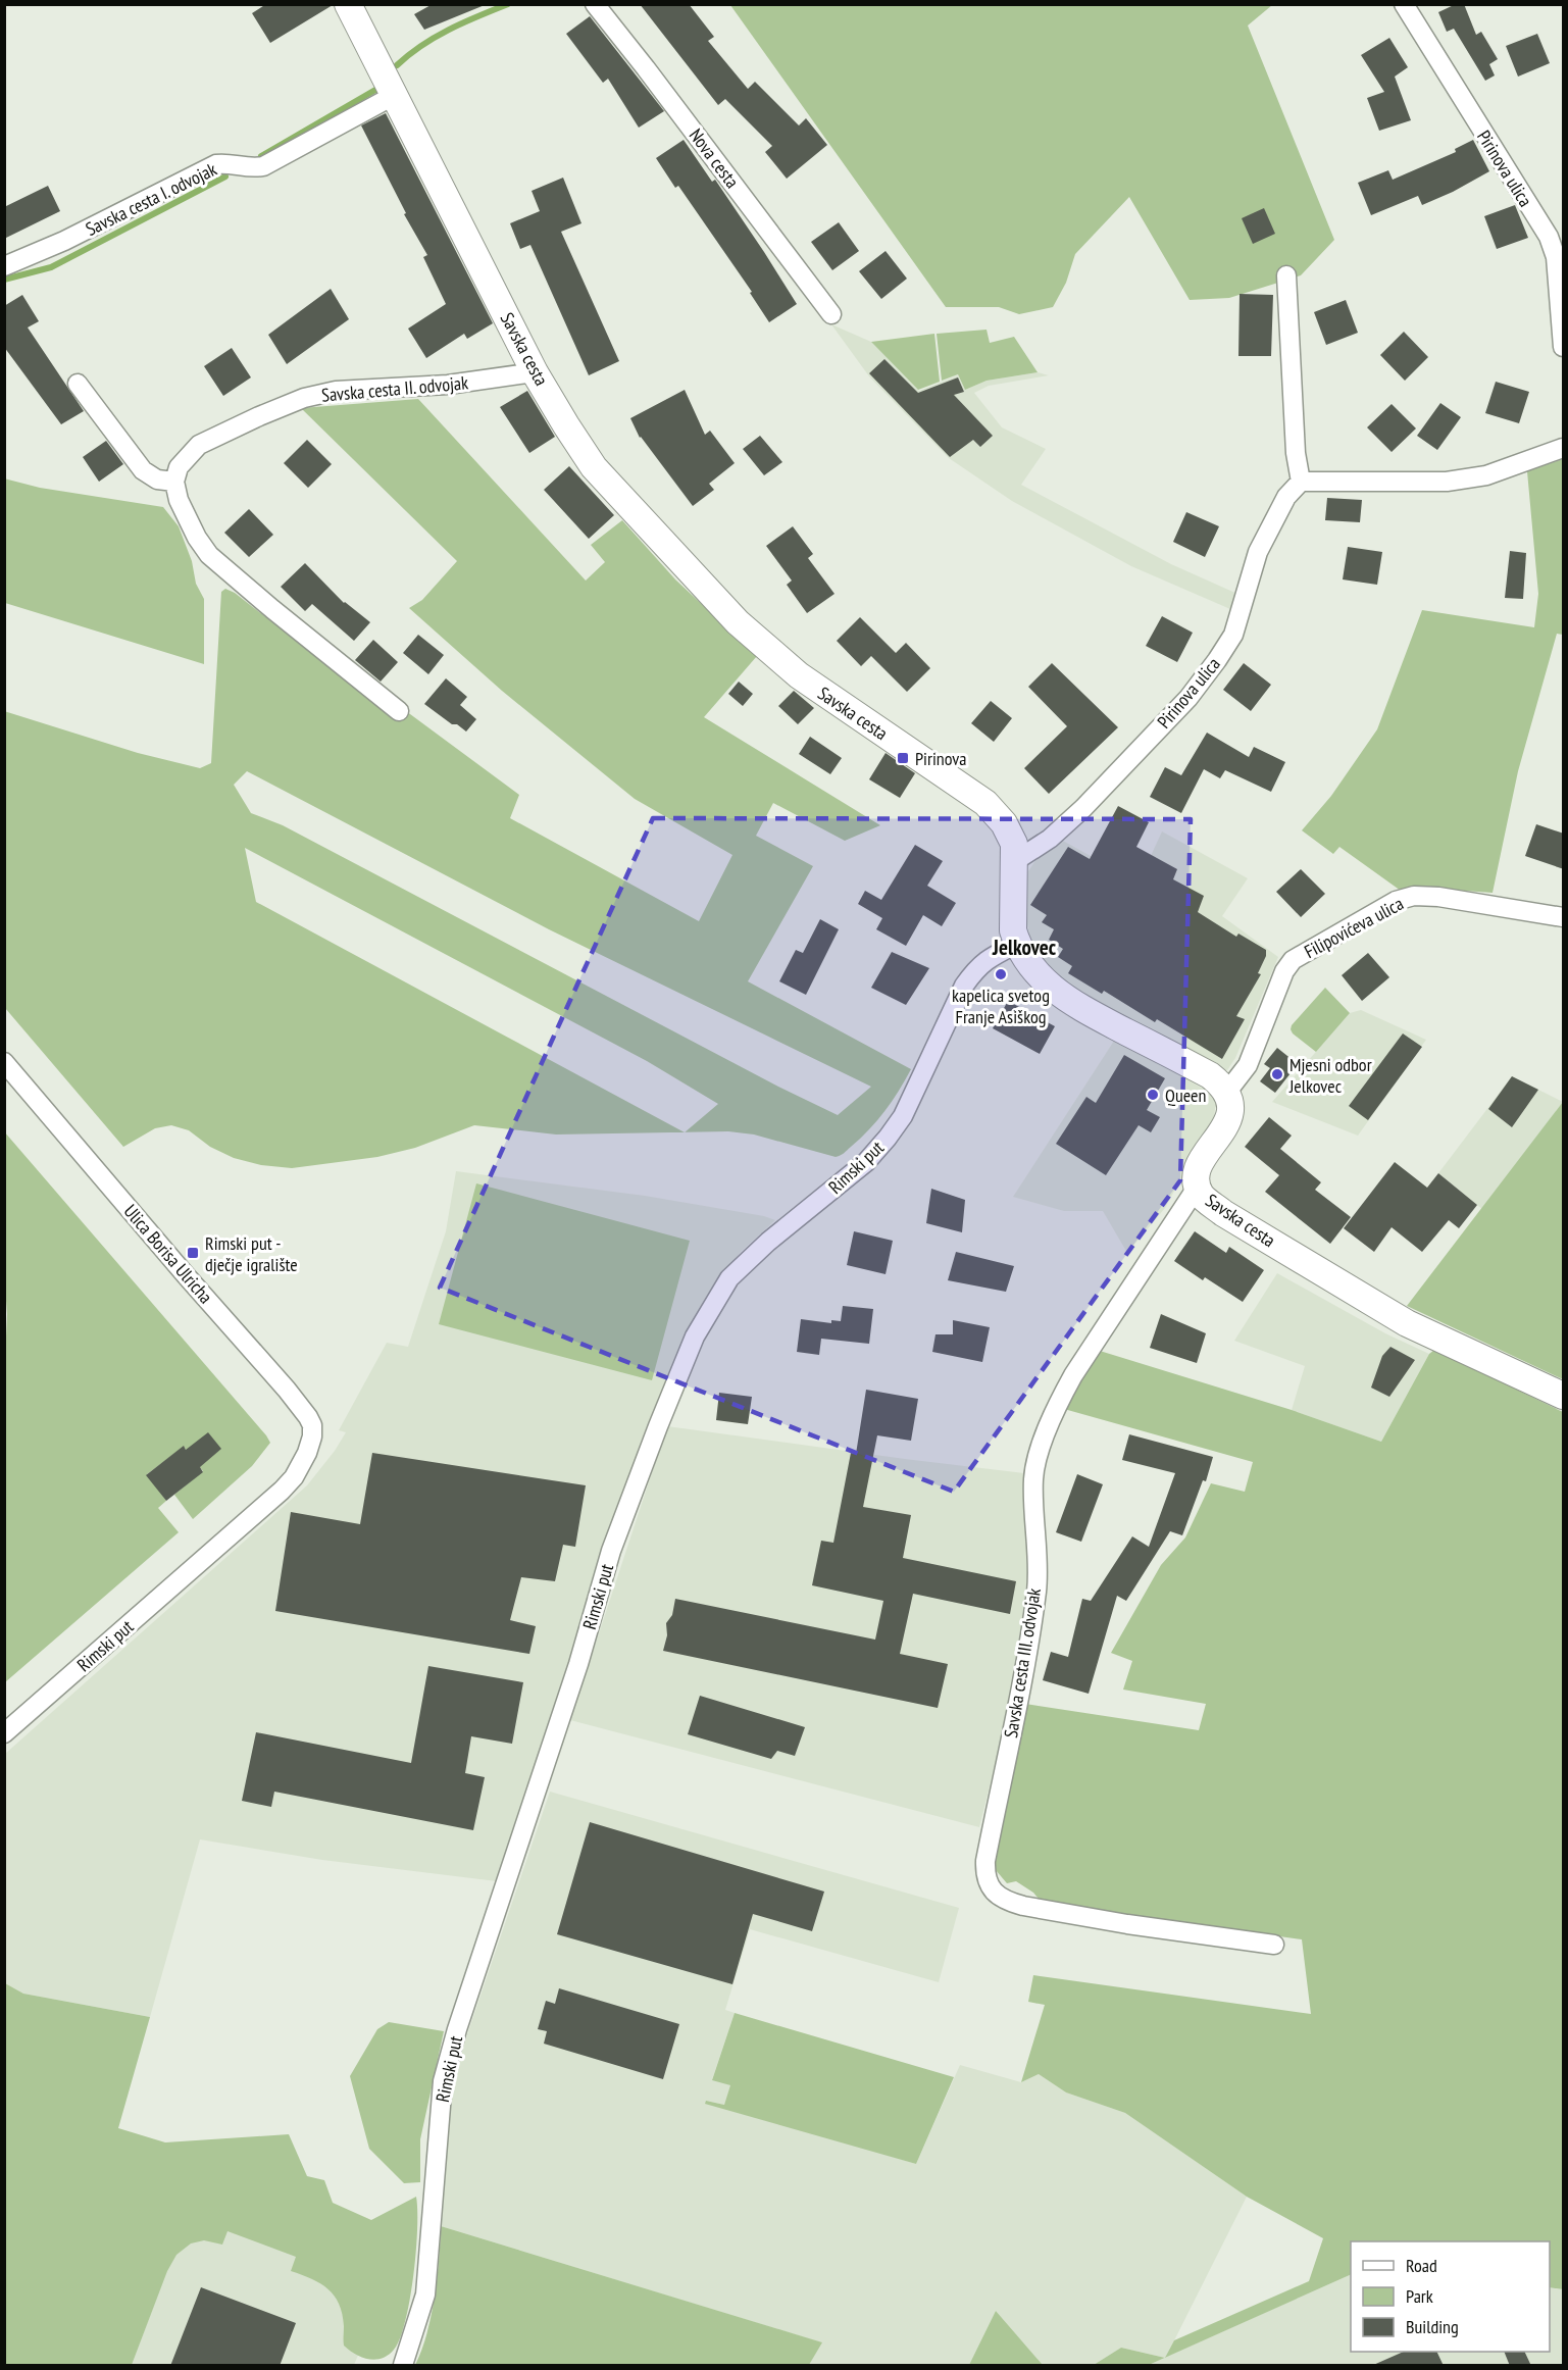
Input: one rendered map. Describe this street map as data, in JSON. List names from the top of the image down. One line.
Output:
{"streets":{"street":["Nova cesta","Pirinova ulica","Savska cesta I. odvojak","Savska cesta","Savska cesta II. odvojak","Filipovićeva ulica","Rimski put","Ulica Borisa Ulricha","Savska cesta III. odvojak"]},"crossings":[["Pirinova ulica","Savska cesta"],["Savska cesta I. odvojak","Savska cesta"],["Savska cesta","Savska cesta II. odvojak"],["Savska cesta","Filipovićeva ulica"],["Savska cesta","Rimski put"],["Savska cesta","Savska cesta III. odvojak"],["Rimski put","Ulica Borisa Ulricha"]],"districts":["Jelkovec"],"places":{"transit":["Pirinova","Rimski put - dječje igralište"],"other":["kapelica svetog Franje Asiškog","Mjesni odbor Jelkovec","Queen"]},"legend":["Road","Park","Building"]}
